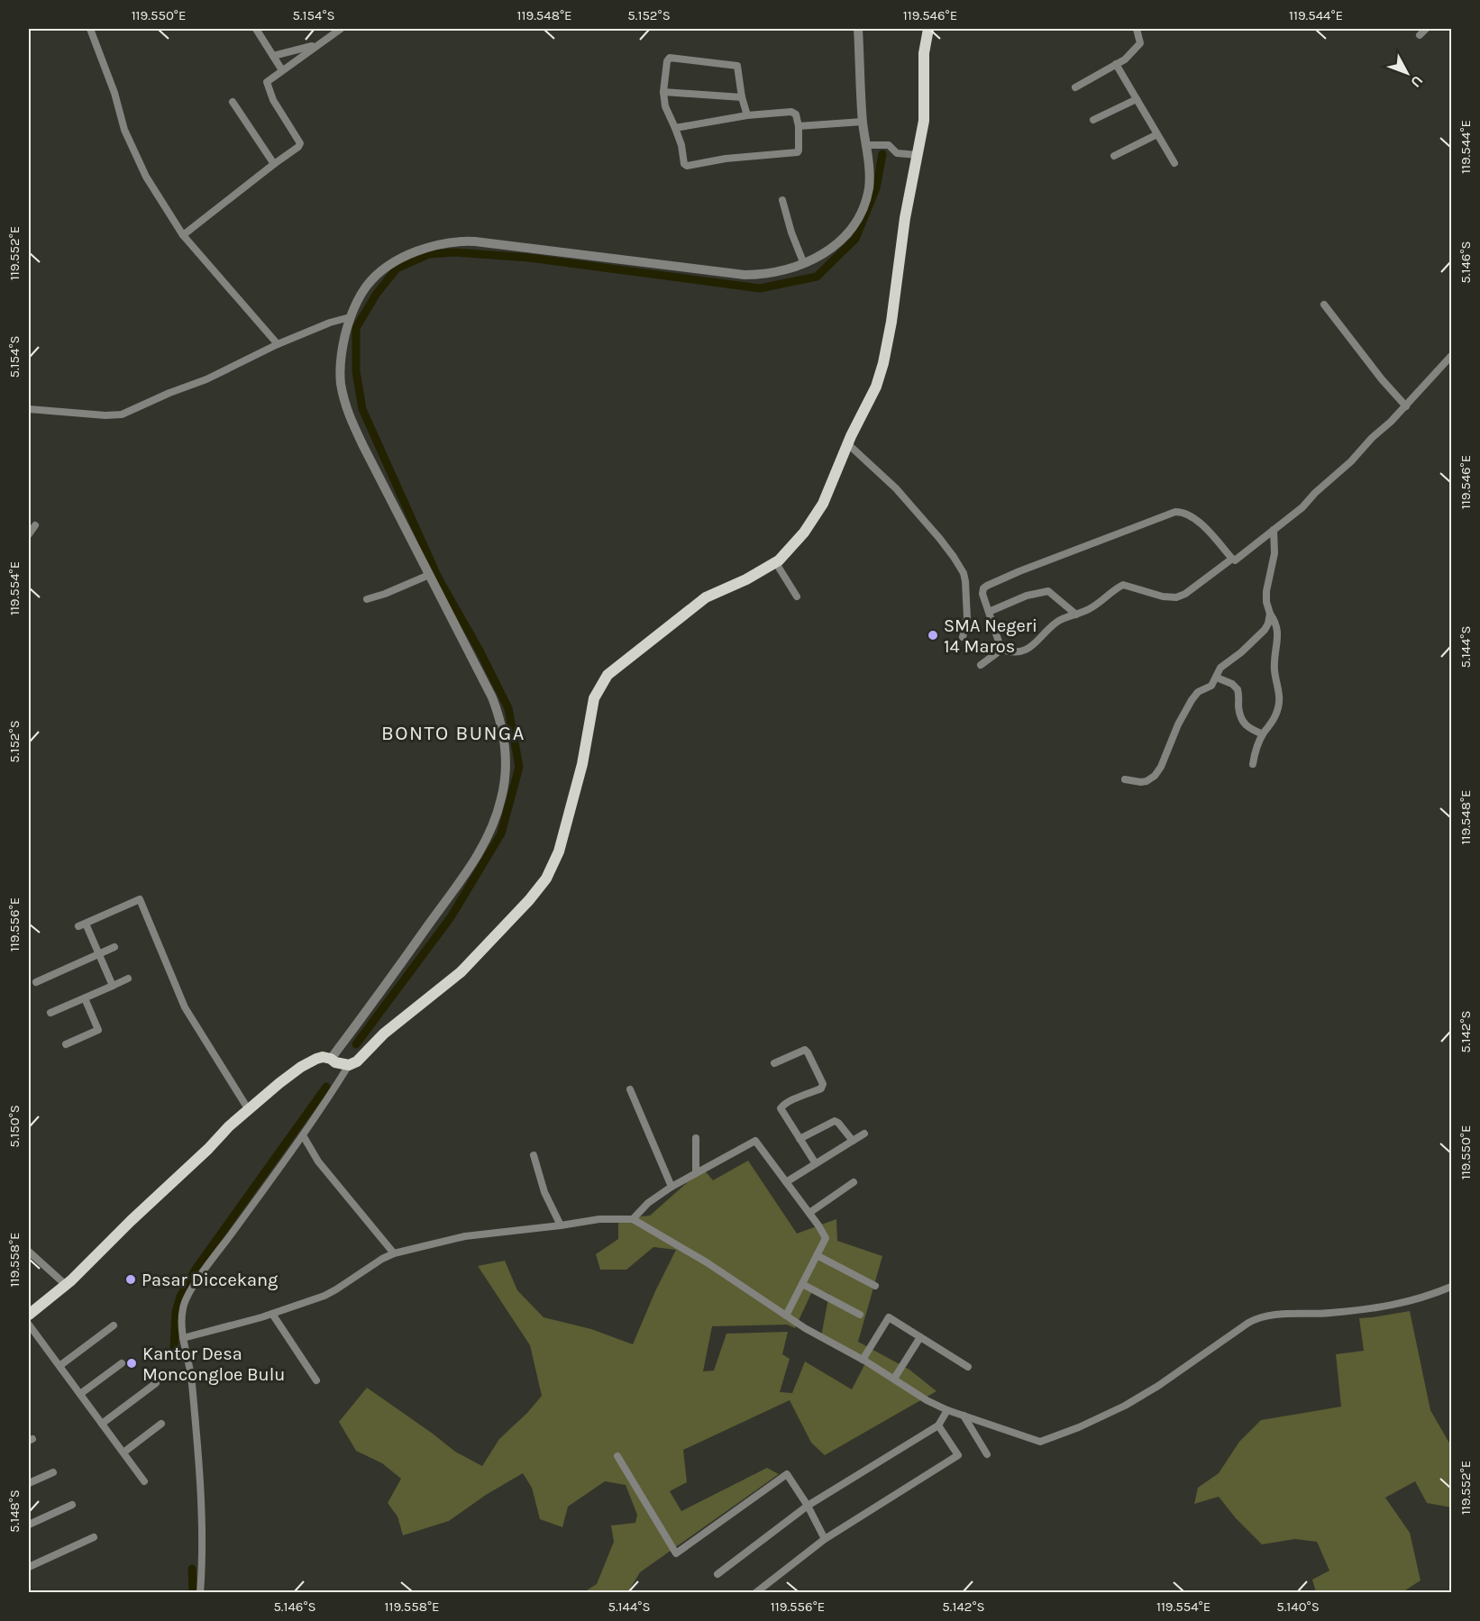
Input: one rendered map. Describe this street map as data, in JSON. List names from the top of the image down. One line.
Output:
{"districts":["BONTO BUNGA"],"places":["SMA Negeri 14 Maros","Pasar Diccekang","Kantor Desa Moncongloe Bulu"],"north":"bottom right","coordinates":["119.550°E","5.154°S","119.548°E","5.152°S","119.546°E","119.544°E","119.552°E","5.146°S","119.554°E","5.144°S","119.556°E","5.142°S","5.150°S","119.558°E","5.148°S","5.140°S"]}
